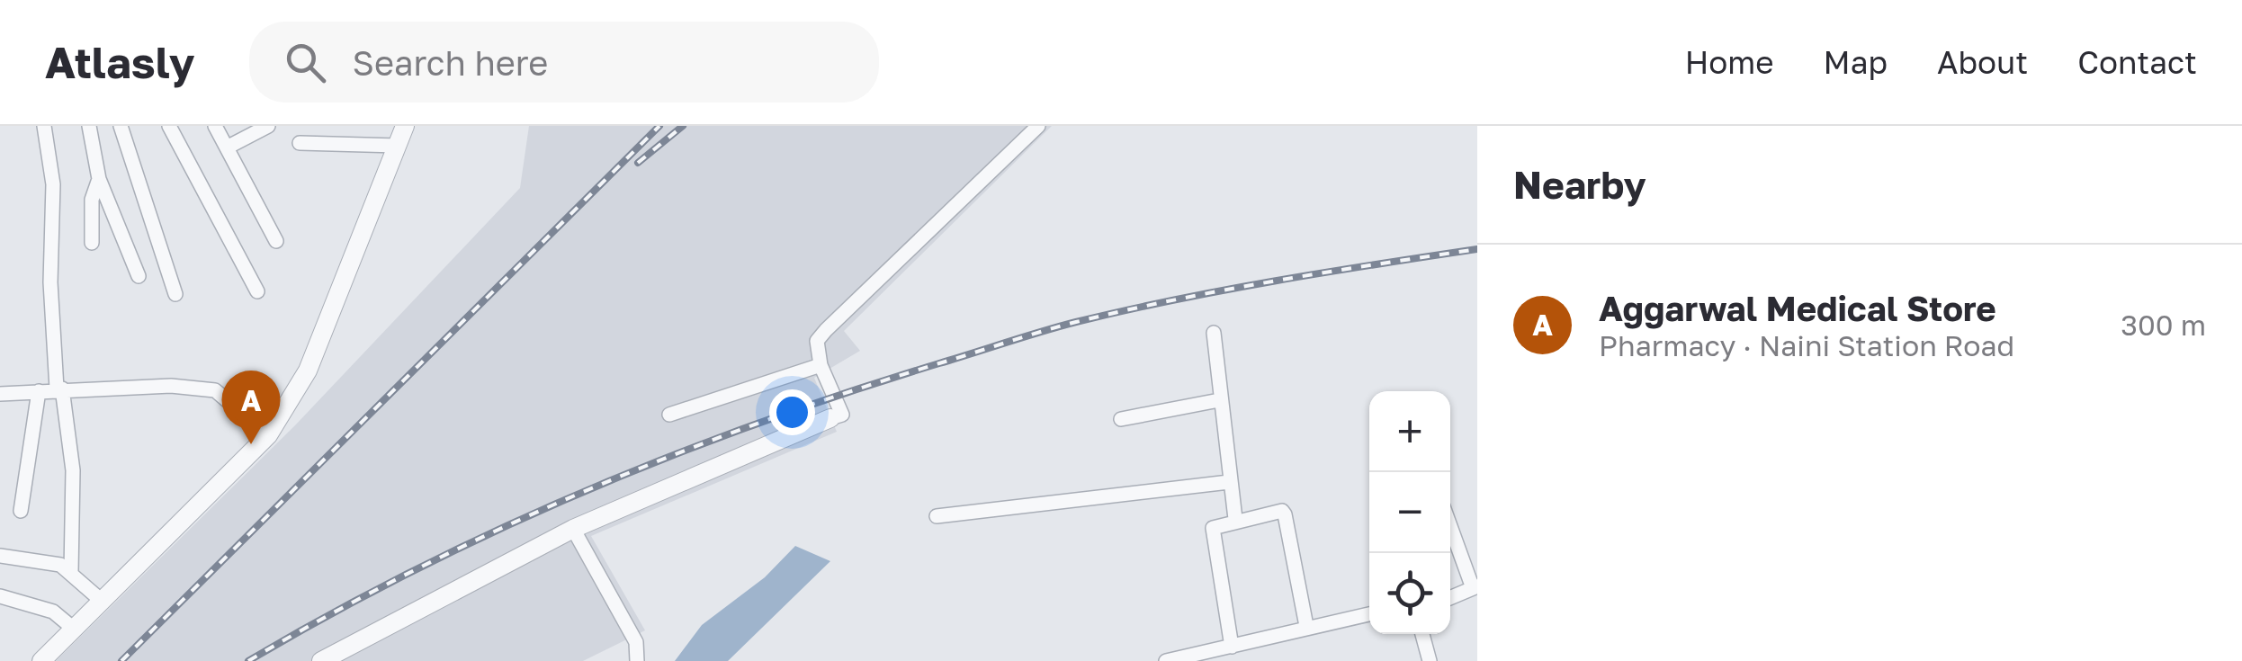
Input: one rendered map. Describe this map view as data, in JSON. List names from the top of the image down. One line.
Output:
{"page":{"header":"Atlasly","search":"Search here","nav":["Home","Map","About","Contact"],"heading":"Nearby","list":[{"mark":"A","name":"Aggarwal Medical Store","note":"Pharmacy · Naini Station Road","value":"300 m"}],"pins":"A","map_buttons":["+","−"]}}
